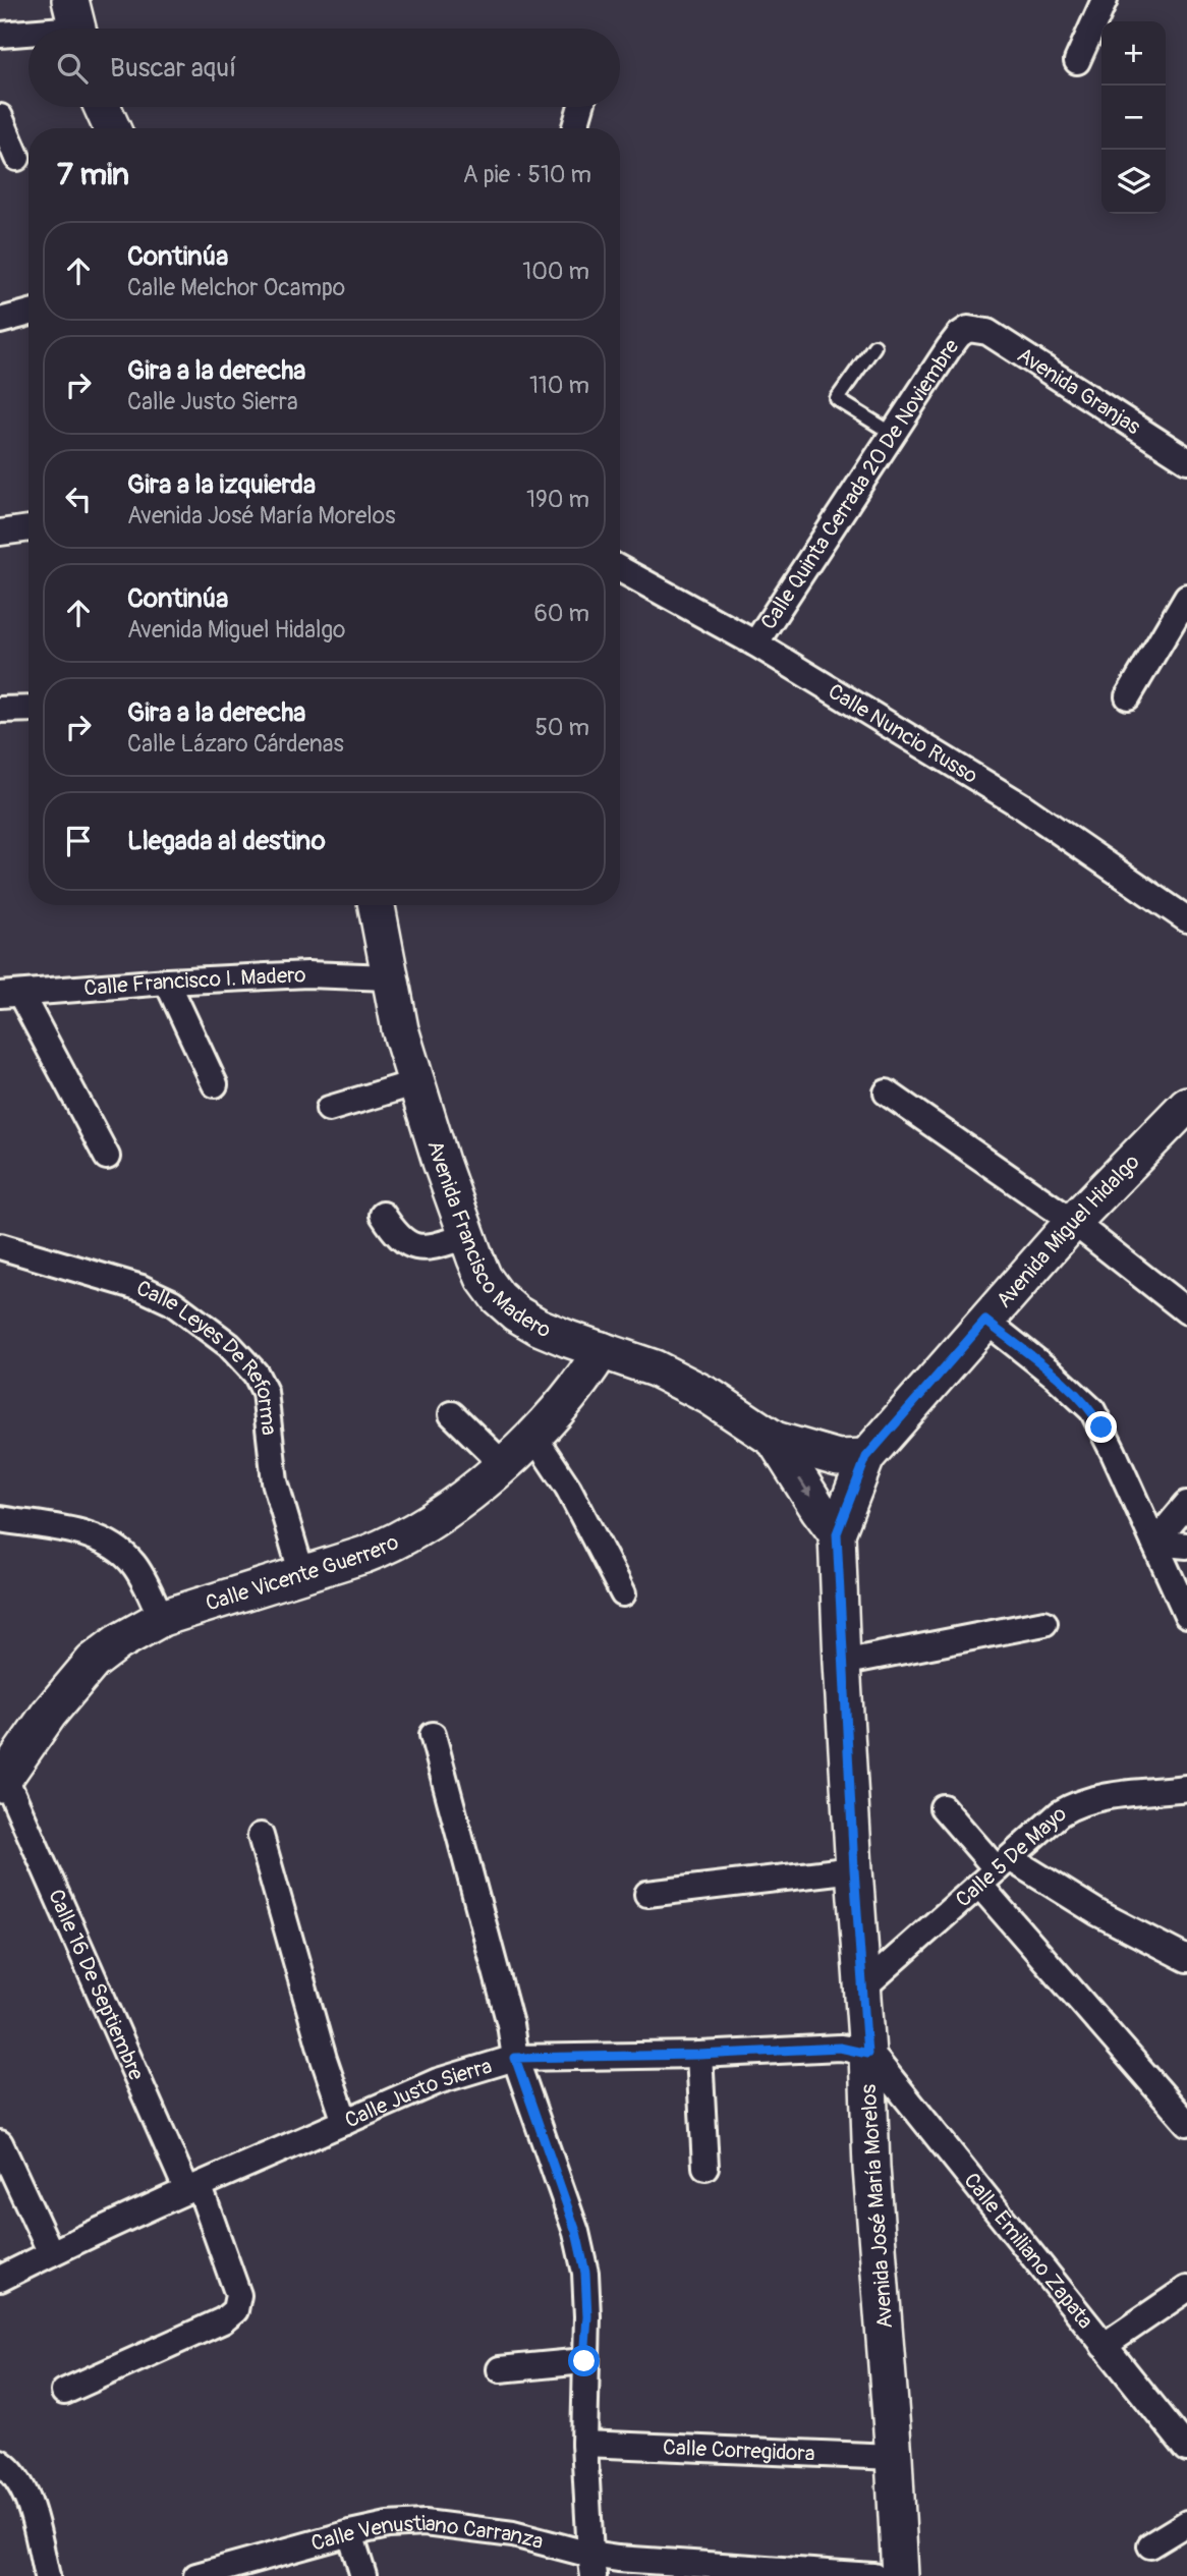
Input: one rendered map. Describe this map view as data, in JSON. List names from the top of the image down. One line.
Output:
{"streets":{"street":["Avenida Granjas","Calle Quinta Cerrada 20 De Noviembre","Calle Nuncio Russo","Calle Francisco I. Madero","Avenida Miguel Hidalgo","Avenida Francisco Madero","Calle Leyes De Reforma","Calle Vicente Guerrero","Calle 5 De Mayo","Calle 16 De Septiembre","Calle Justo Sierra","Avenida José María Morelos","Calle Emiliano Zapata","Calle Corregidora","Calle Venustiano Carranza"]},"crossings":[["Avenida Granjas","Calle Quinta Cerrada 20 De Noviembre"],["Calle Quinta Cerrada 20 De Noviembre","Calle Nuncio Russo"],["Calle Francisco I. Madero","Avenida Francisco Madero"],["Avenida Miguel Hidalgo","Avenida Francisco Madero"],["Avenida Miguel Hidalgo","Avenida José María Morelos"],["Avenida Francisco Madero","Calle Vicente Guerrero"],["Avenida Francisco Madero","Avenida José María Morelos"],["Calle Leyes De Reforma","Calle Vicente Guerrero"],["Calle Vicente Guerrero","Calle 16 De Septiembre"],["Calle 5 De Mayo","Avenida José María Morelos"],["Calle 16 De Septiembre","Calle Justo Sierra"],["Calle Justo Sierra","Avenida José María Morelos"],["Calle Justo Sierra","Calle Emiliano Zapata"],["Avenida José María Morelos","Calle Emiliano Zapata"],["Avenida José María Morelos","Calle Corregidora"]],"page":{"map_buttons":["+","−"],"search":"Buscar aquí","heading":["7 min","A pie · 510 m"],"list":[["Continúa","Calle Melchor Ocampo","100 m"],["Gira a la derecha","Calle Justo Sierra","110 m"],["Gira a la izquierda","Avenida José María Morelos","190 m"],["Continúa","Avenida Miguel Hidalgo","60 m"],["Gira a la derecha","Calle Lázaro Cárdenas","50 m"],"Llegada al destino"]}}
